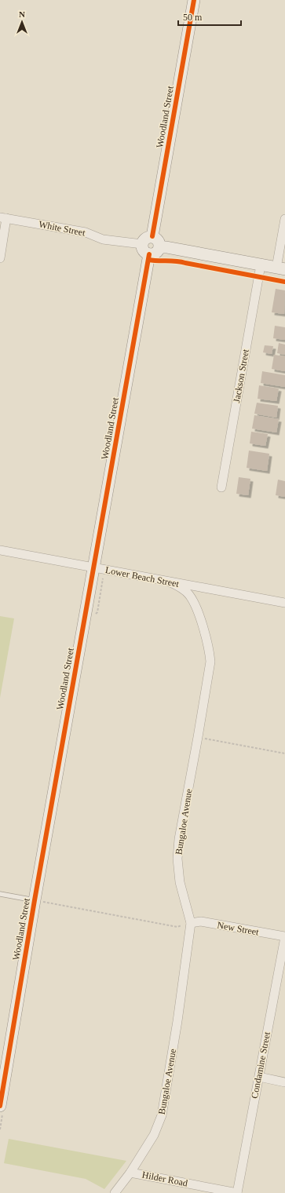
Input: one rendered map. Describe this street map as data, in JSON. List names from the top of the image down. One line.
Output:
{"streets":{"street":["Woodland Street","White Street","Jackson Street","Lower Beach Street","Bungaloe Avenue","New Street","Condamine Street","Hilder Road"]},"crossings":[["Woodland Street","White Street"],["Woodland Street","Lower Beach Street"],["Lower Beach Street","Bungaloe Avenue"],["Bungaloe Avenue","New Street"],["Bungaloe Avenue","Hilder Road"],["New Street","Condamine Street"],["Condamine Street","Hilder Road"]],"scale_bar":"50 m","north":"top"}
